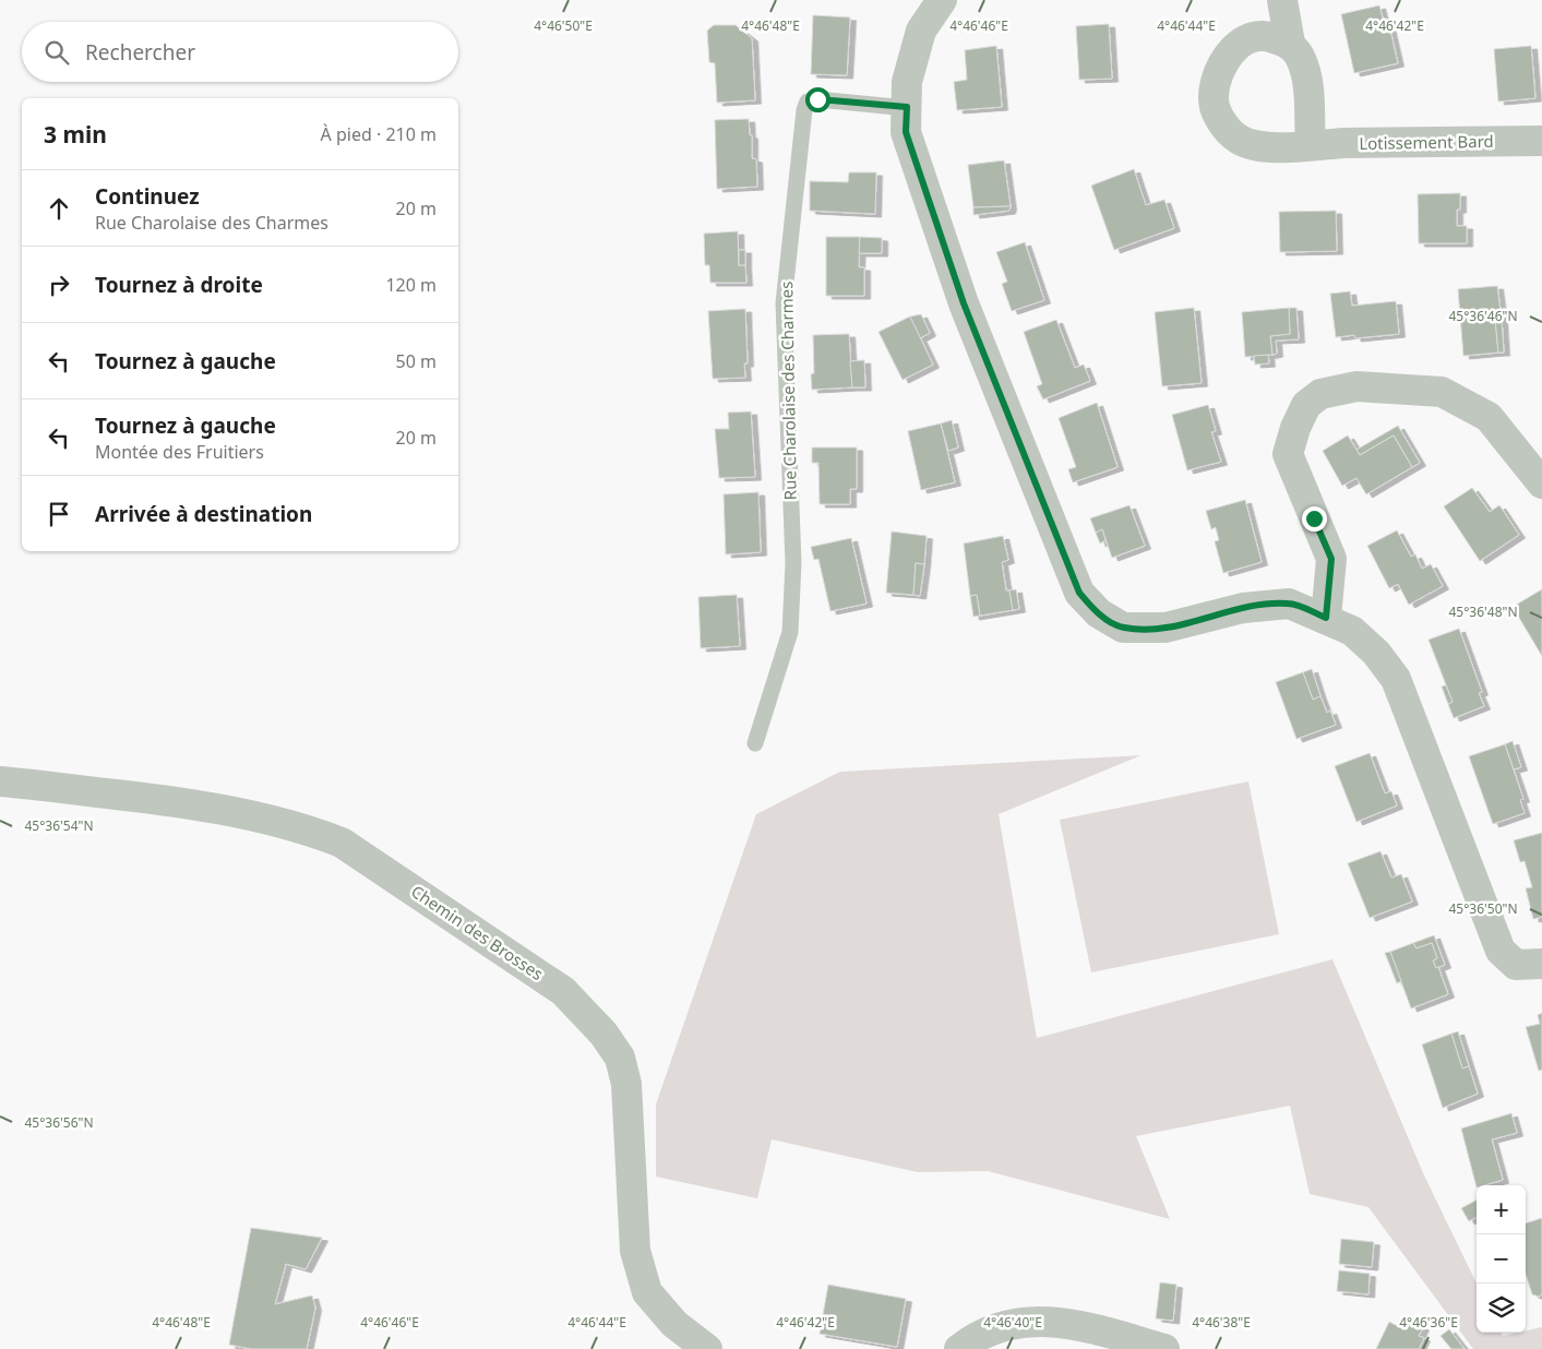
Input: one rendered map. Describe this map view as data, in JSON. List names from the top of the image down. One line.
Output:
{"streets":{"street":["Lotissement Bard","Chemin des Brosses"],"lane":["Rue Charolaise des Charmes"]},"page":{"search":"Rechercher","heading":["3 min","À pied · 210 m"],"list":[["Continuez","Rue Charolaise des Charmes","20 m"],["Tournez à droite","120 m"],["Tournez à gauche","50 m"],["Tournez à gauche","Montée des Fruitiers","20 m"],"Arrivée à destination"],"map_buttons":["+","−"]},"coordinates":["4°46'50\"E","4°46'48\"E","4°46'46\"E","4°46'44\"E","4°46'42\"E","45°36'46\"N","45°36'48\"N","45°36'54\"N","45°36'50\"N","45°36'56\"N","4°46'40\"E","4°46'38\"E","4°46'36\"E"]}
